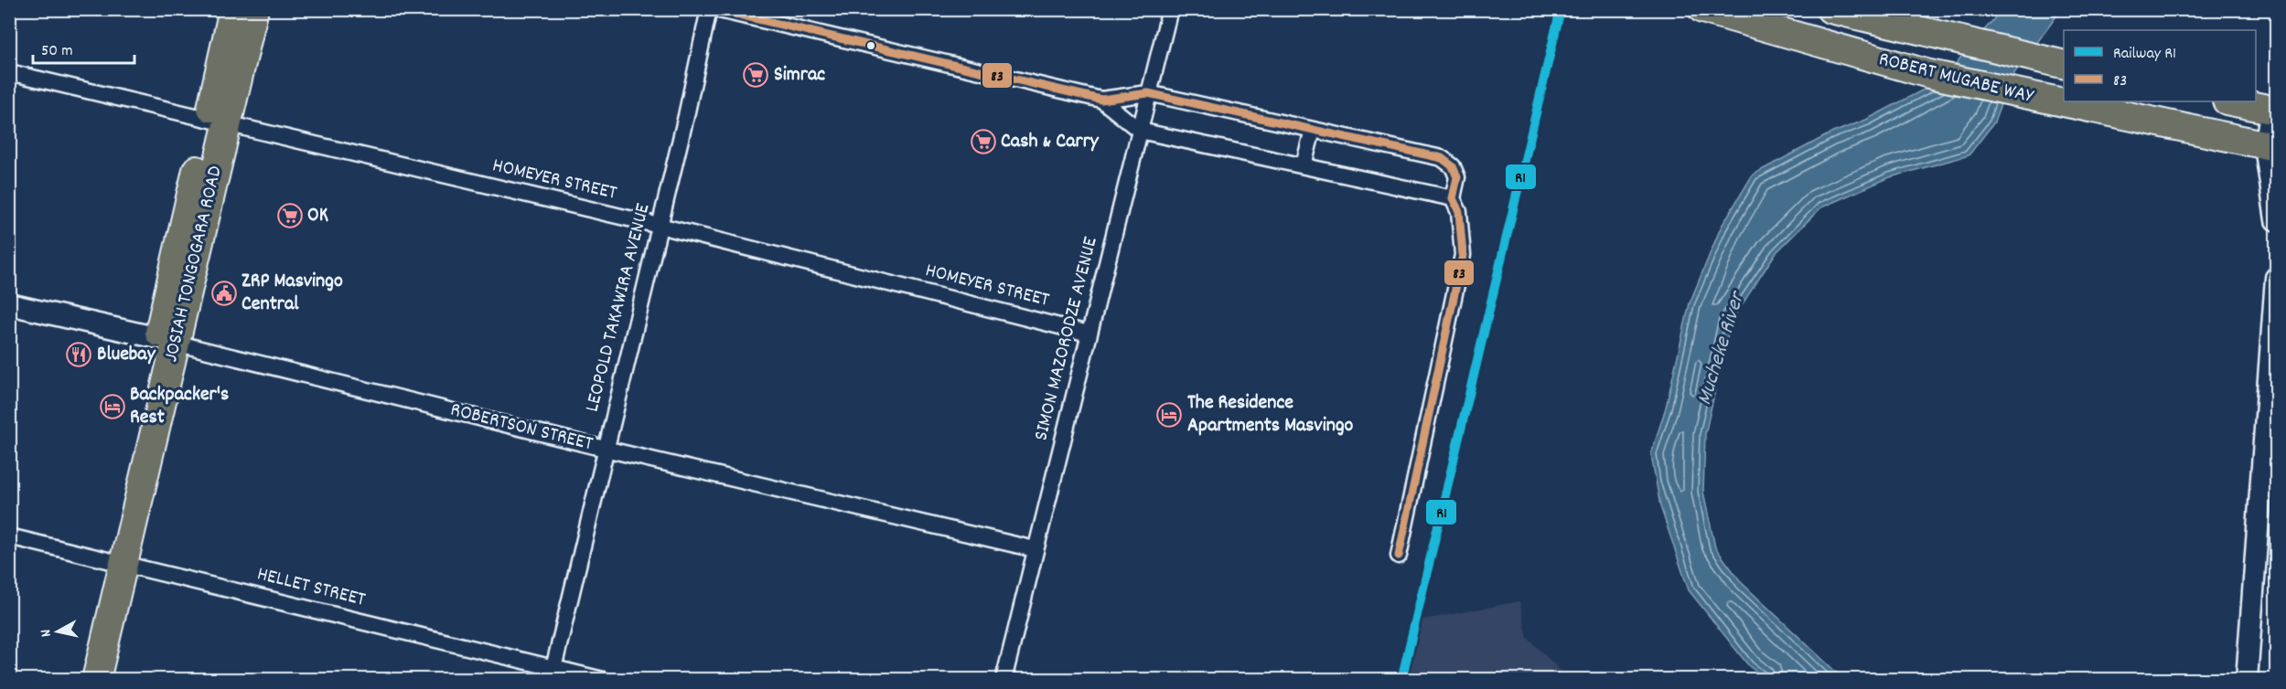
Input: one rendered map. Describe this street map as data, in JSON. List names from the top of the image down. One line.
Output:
{"streets":{"highway":["ROBERT MUGABE WAY","JOSIAH TONGOGARA ROAD"],"street":["HOMEYER STREET","LEOPOLD TAKAWIRA AVENUE","SIMON MAZORODZE AVENUE","ROBERTSON STREET","HELLET STREET"]},"crossings":[["HOMEYER STREET","JOSIAH TONGOGARA ROAD"],["HOMEYER STREET","LEOPOLD TAKAWIRA AVENUE"],["HOMEYER STREET","SIMON MAZORODZE AVENUE"],["JOSIAH TONGOGARA ROAD","ROBERTSON STREET"],["JOSIAH TONGOGARA ROAD","HELLET STREET"],["LEOPOLD TAKAWIRA AVENUE","ROBERTSON STREET"],["LEOPOLD TAKAWIRA AVENUE","HELLET STREET"],["SIMON MAZORODZE AVENUE","ROBERTSON STREET"]],"water":["Mucheke River"],"places":{"supermarket":["Simrac","Cash & Carry","OK"],"public building":["ZRP Masvingo Central"],"restaurant":["Bluebay"],"hotel":["Backpacker's Rest","The Residence Apartments Masvingo"]},"lines":["rail line R1","transit line 83"],"legend":["Railway R1","83"],"scale_bar":"50 m","north":"left"}
